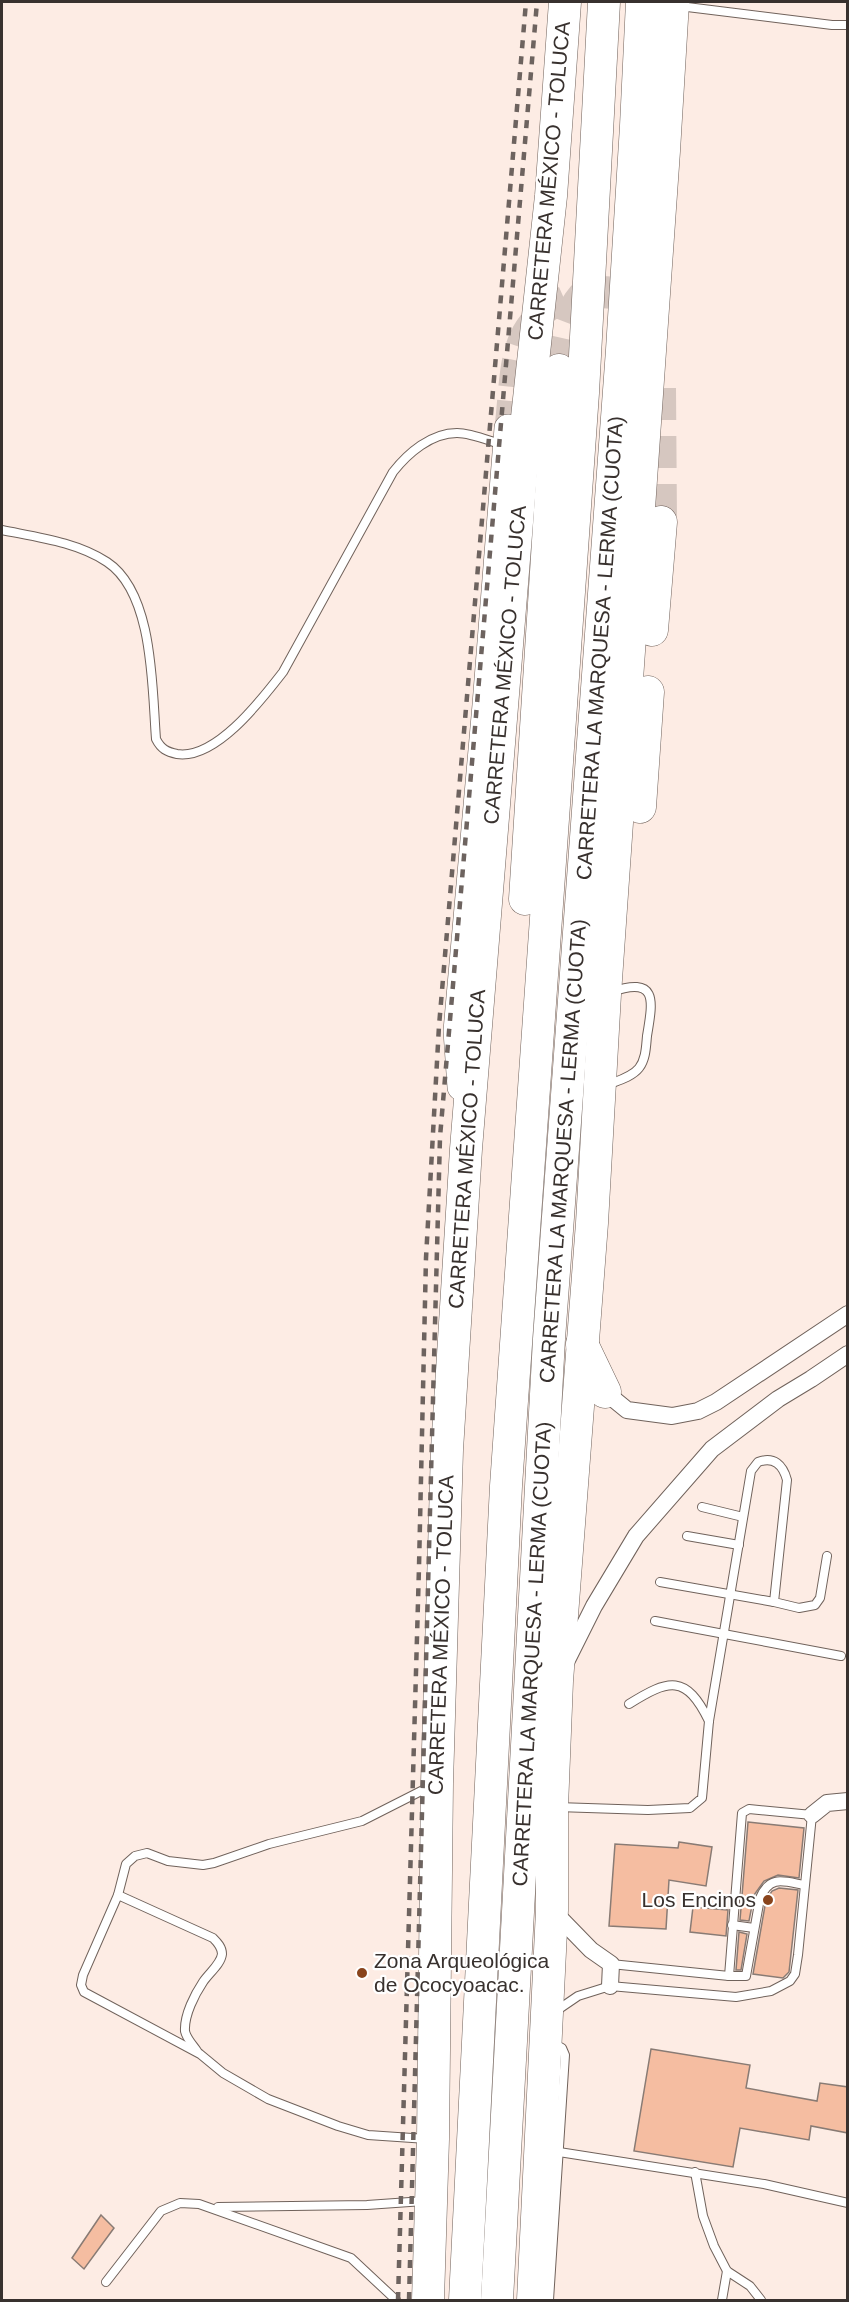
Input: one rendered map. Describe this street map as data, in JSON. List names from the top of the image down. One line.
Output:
{"streets":{"highway":["CARRETERA MÉXICO - TOLUCA","CARRETERA LA MARQUESA - LERMA (CUOTA)"]},"places":["Los Encinos","Zona Arqueológica de Ococyoacac."]}
